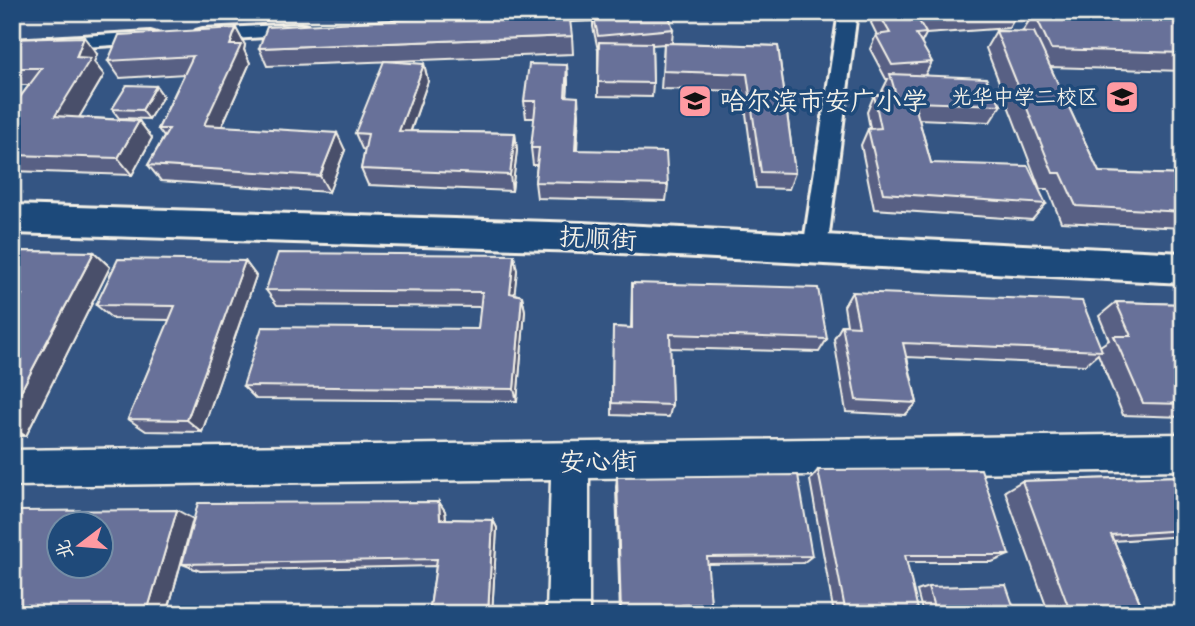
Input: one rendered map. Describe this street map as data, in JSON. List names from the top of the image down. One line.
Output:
{"streets":{"main road":["抚顺街"],"street":["安心街"]},"places":{"school or university":["光华中学二校区","哈尔滨市安广小学"]},"north":"left"}
